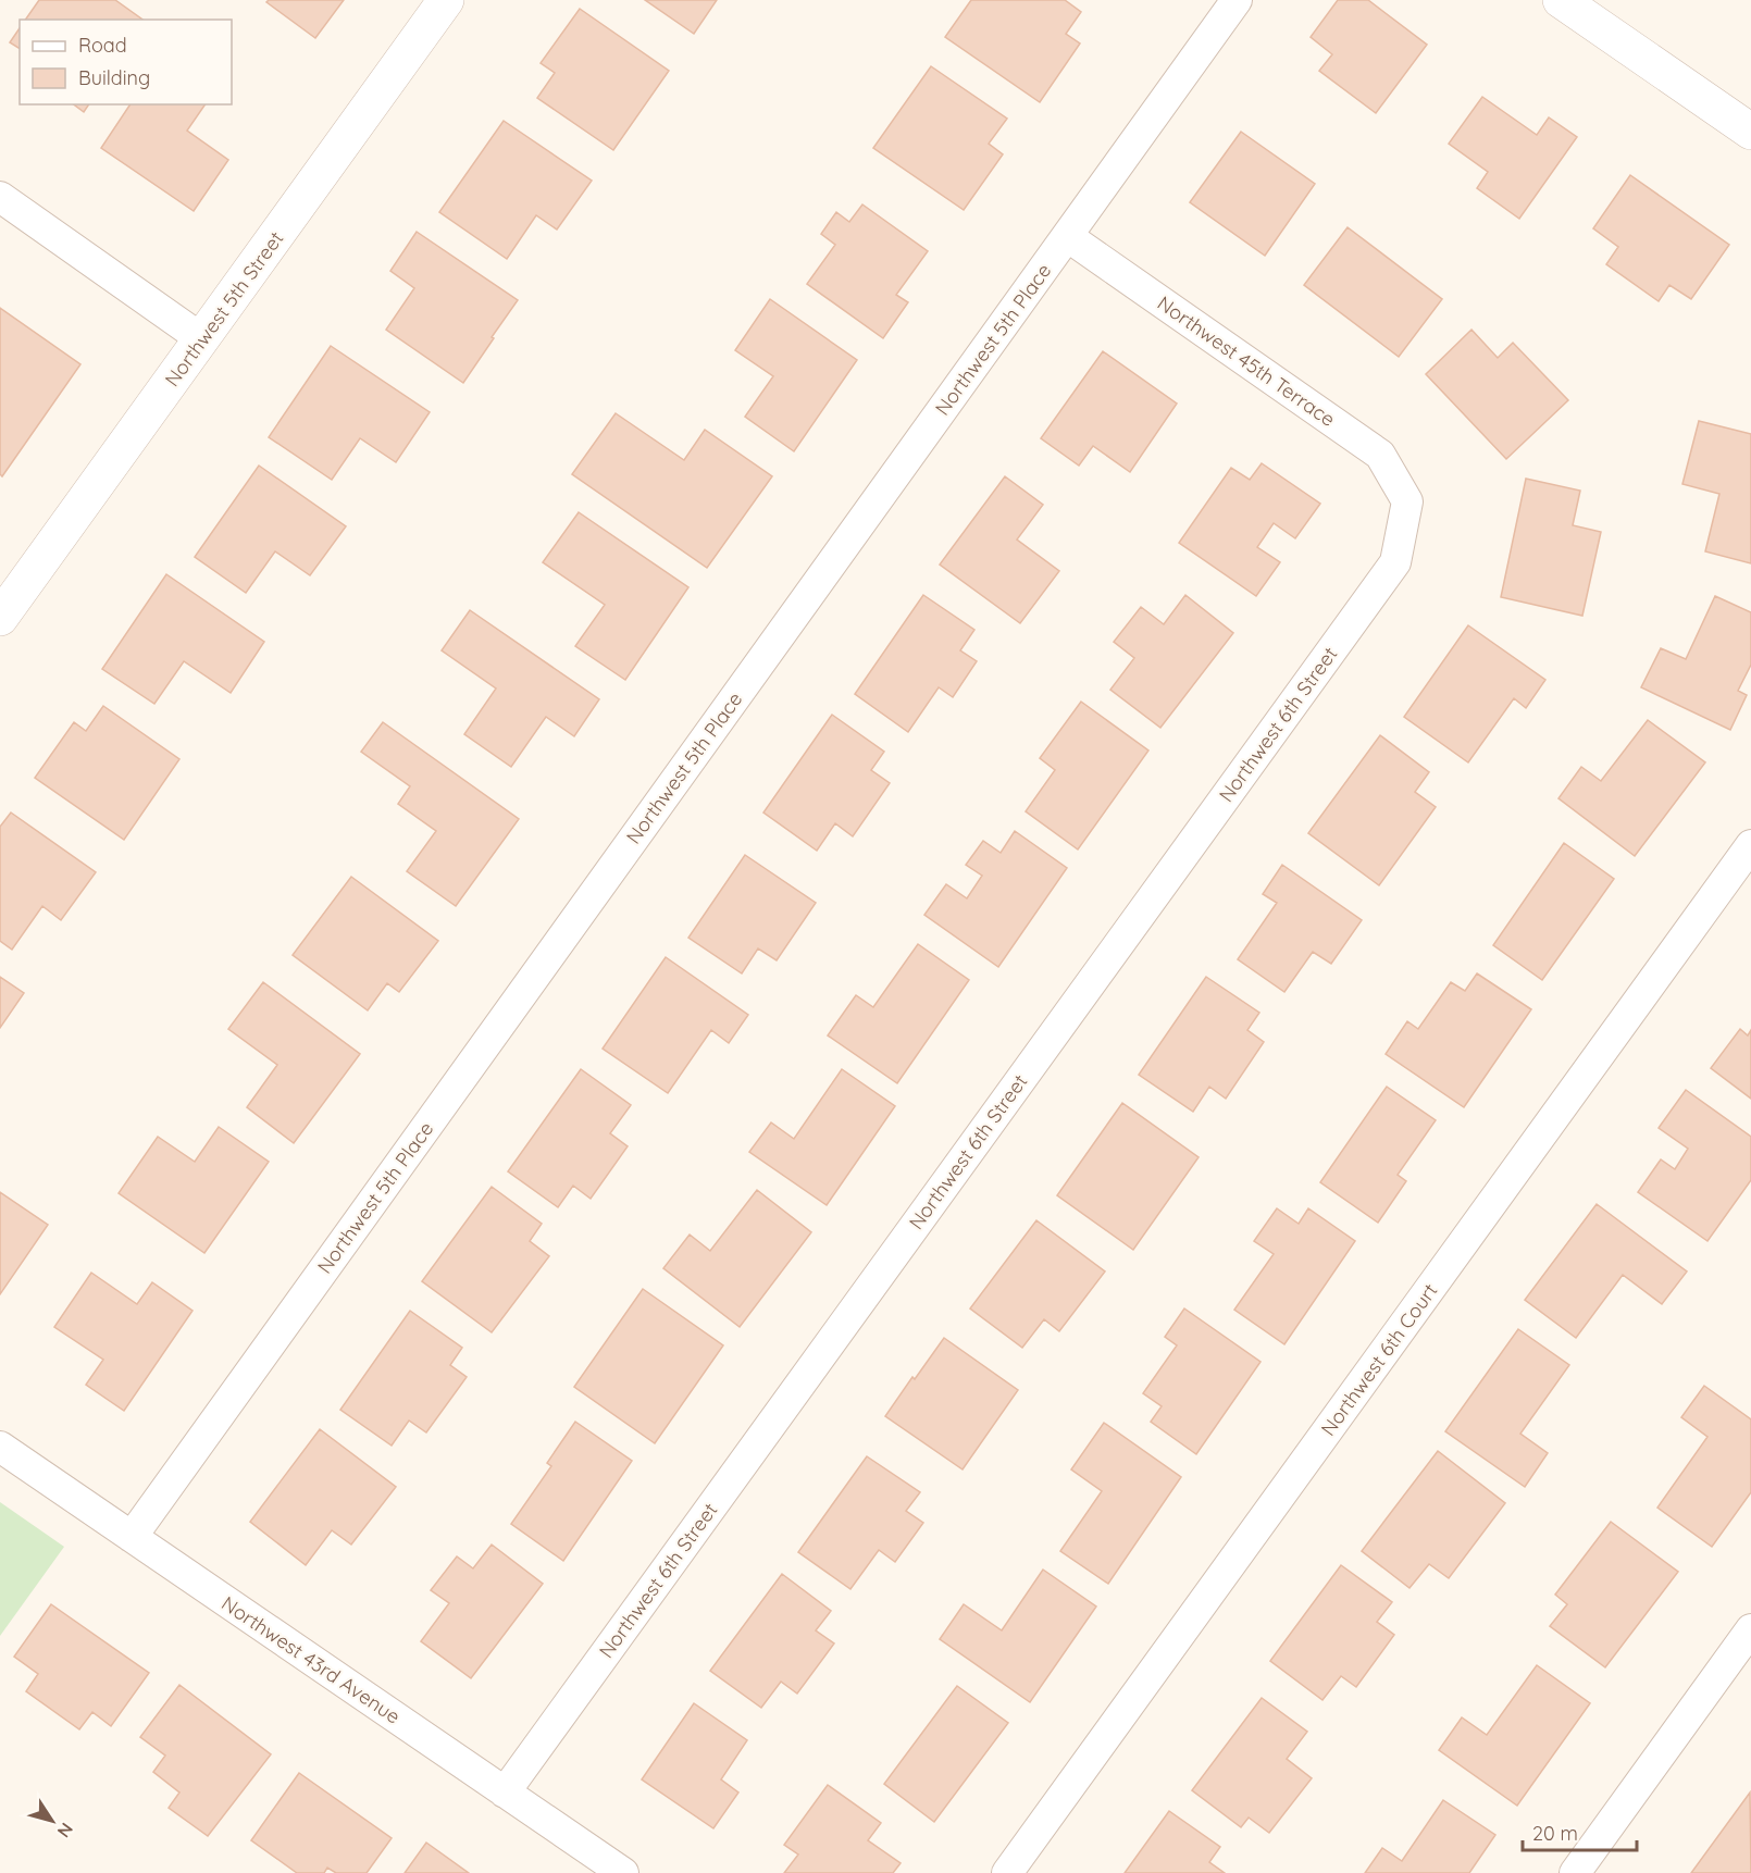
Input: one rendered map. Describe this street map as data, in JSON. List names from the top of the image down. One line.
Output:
{"streets":{"street":["Northwest 5th Street","Northwest 5th Place","Northwest 45th Terrace","Northwest 6th Street","Northwest 6th Court","Northwest 43rd Avenue"]},"crossings":[["Northwest 5th Place","Northwest 45th Terrace"],["Northwest 5th Place","Northwest 43rd Avenue"],["Northwest 45th Terrace","Northwest 6th Street"],["Northwest 6th Street","Northwest 43rd Avenue"]],"legend":["Road","Building"],"scale_bar":"20 m","north":"bottom right"}
